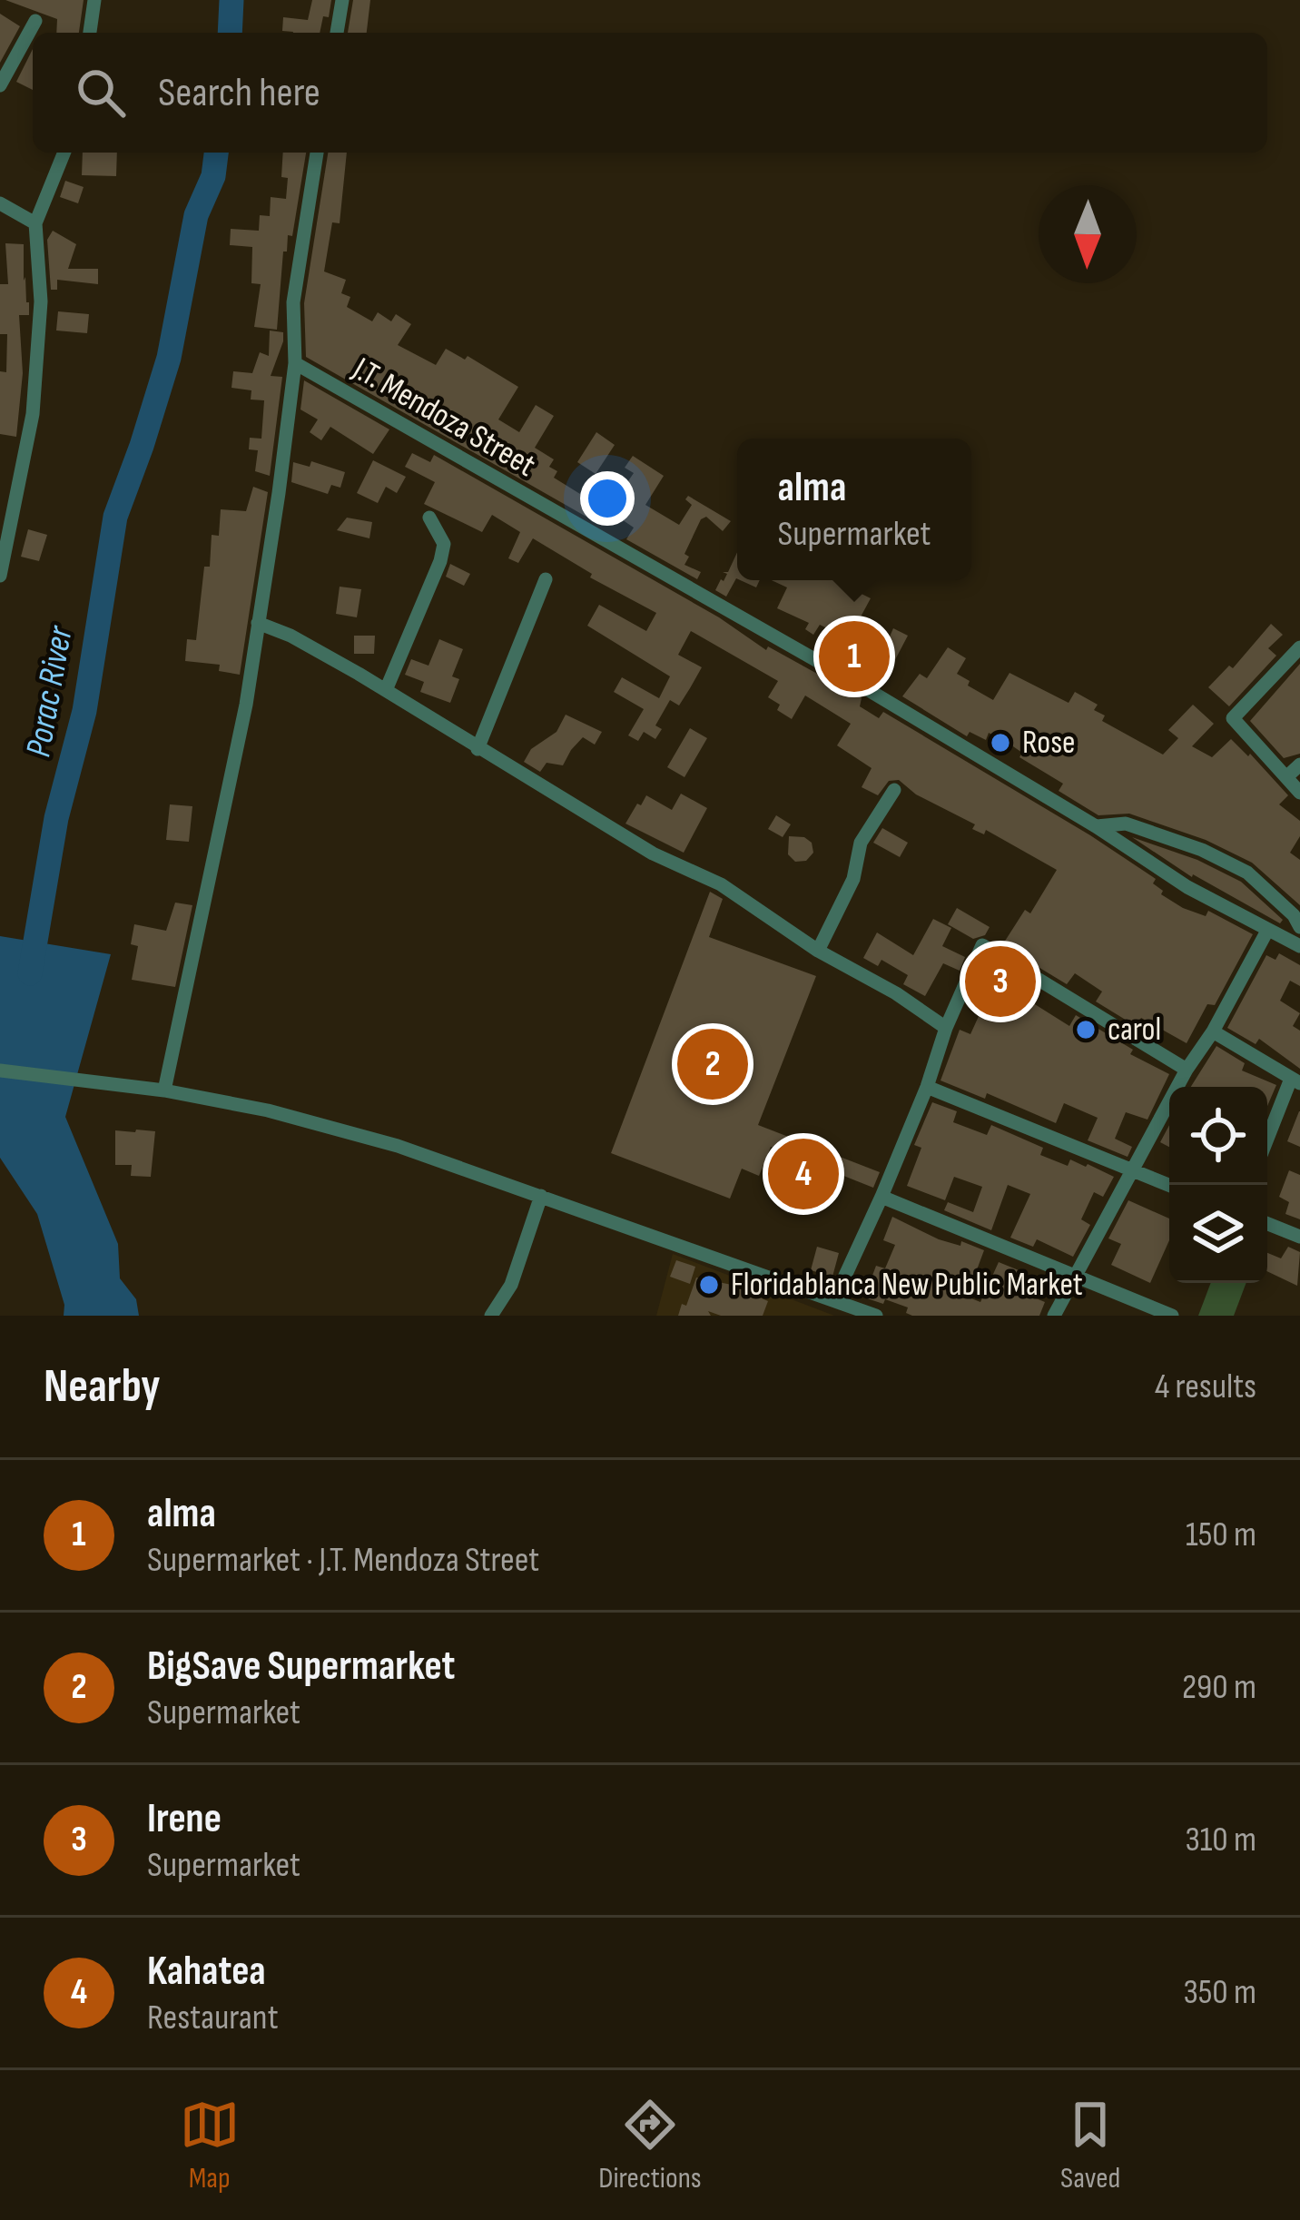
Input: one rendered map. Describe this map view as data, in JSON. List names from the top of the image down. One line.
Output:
{"streets":{"street":["J.T. Mendoza Street"]},"water":["Porac River"],"places":["Rose","carol","Floridablanca New Public Market"],"north":"bottom","page":{"search":"Search here","popup":["alma","Supermarket"],"pins":["1","3","2","4"],"heading":["Nearby","4 results"],"list":[{"mark":"1","name":"alma","note":"Supermarket · J.T. Mendoza Street","value":"150 m"},{"mark":"2","name":"BigSave Supermarket","note":"Supermarket","value":"290 m"},{"mark":"3","name":"Irene","note":"Supermarket","value":"310 m"},{"mark":"4","name":"Kahatea","note":"Restaurant","value":"350 m"}],"nav":["Map","Directions","Saved"]}}
